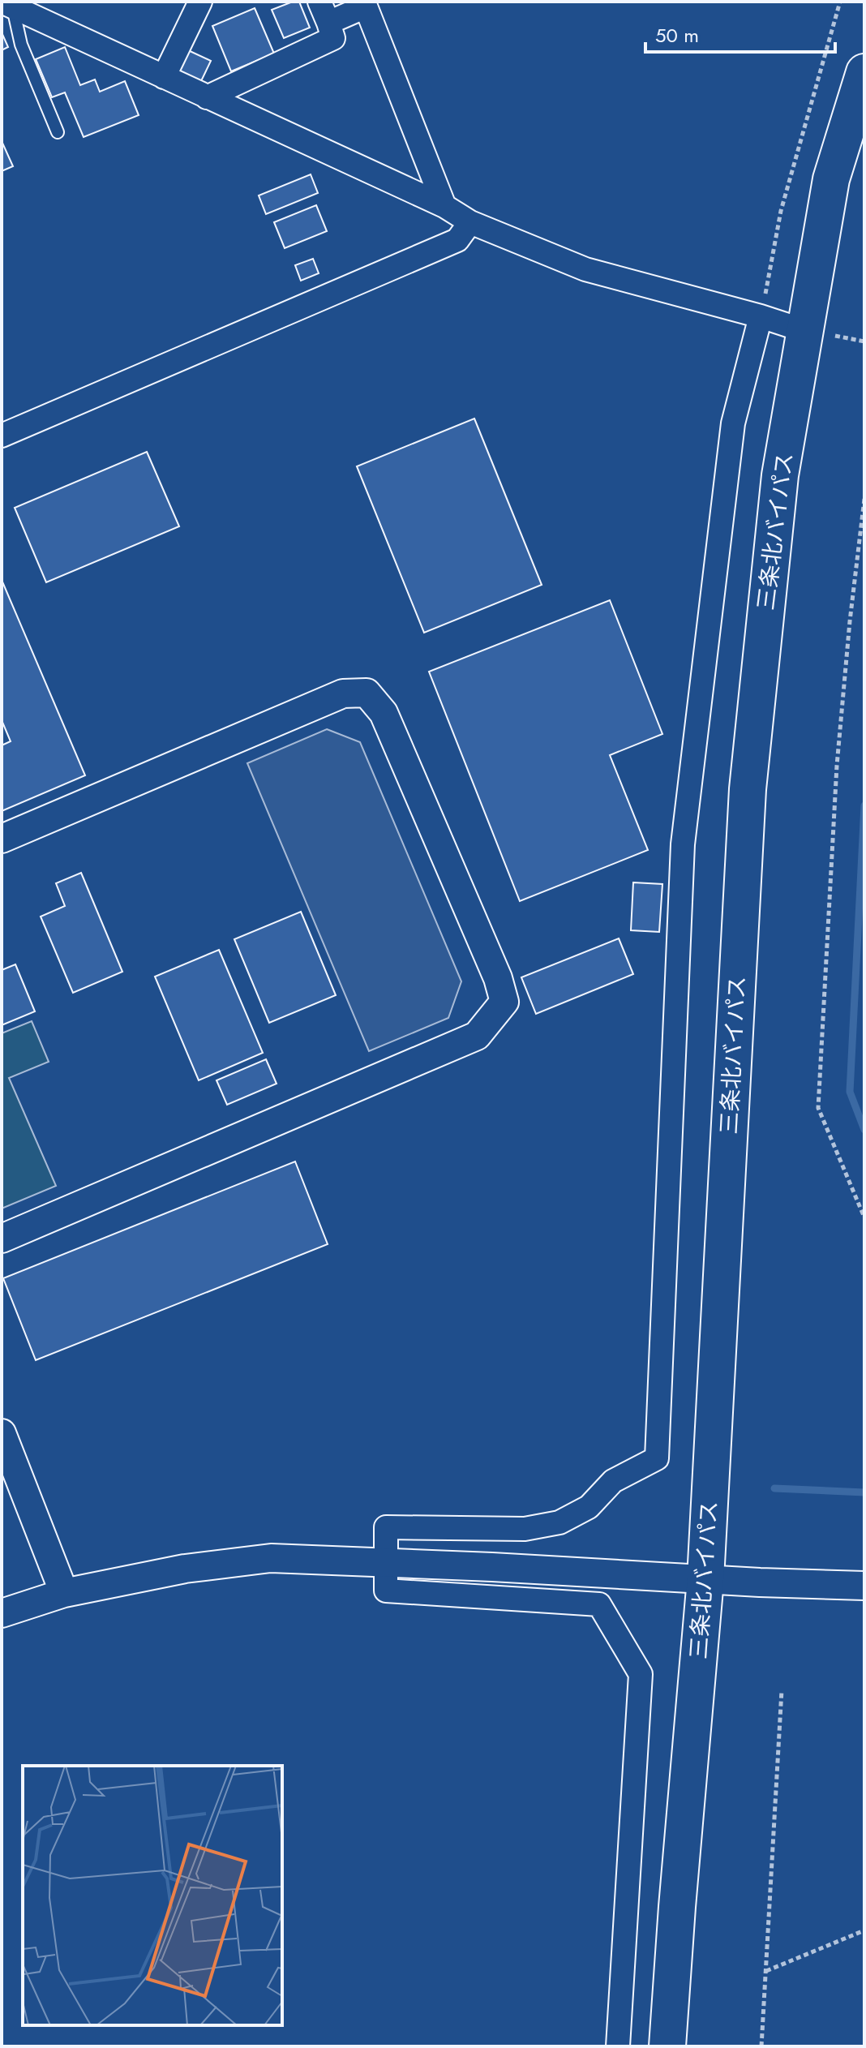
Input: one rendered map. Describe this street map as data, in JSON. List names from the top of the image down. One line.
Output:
{"streets":{"highway":["三条北バイパス"]},"scale_bar":"50 m"}
